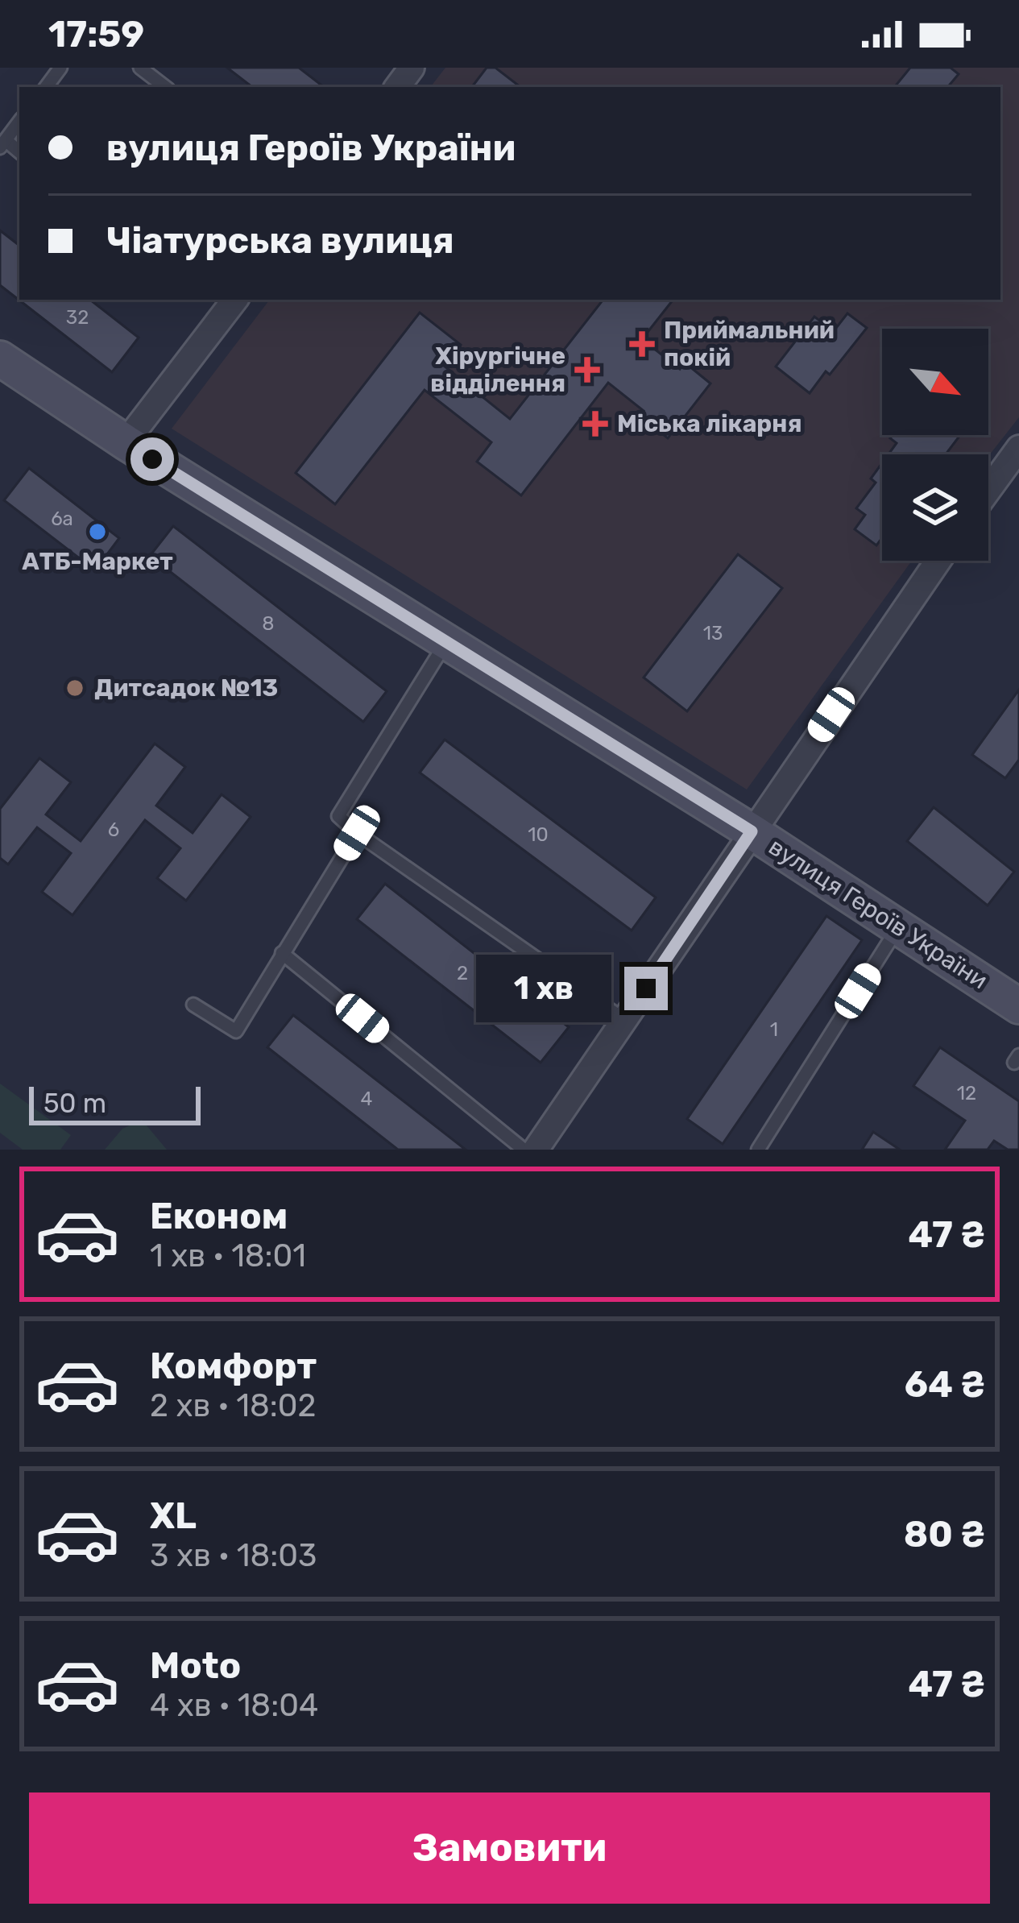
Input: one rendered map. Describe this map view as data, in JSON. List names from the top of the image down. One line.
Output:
{"streets":{"street":["вулиця Героїв України"]},"places":{"health":["Приймальний покій","Хірургічне відділення","Мiська лiкарня"],"other":["АТБ-Маркет","Дитсадок №13"]},"house_numbers":["32","6а","8","13","6","10","2","1","12","4"],"scale_bar":"50 m","north":"bottom right","page":{"status":"17:59","banner":["вулиця Героїв України","Чіатурська вулиця"],"bubble":"1 хв","scale":"50 m","list":[{"name":"Економ","note":"1 хв · 18:01","value":"47 ₴"},{"name":"Комфорт","note":"2 хв · 18:02","value":"64 ₴"},{"name":"XL","note":"3 хв · 18:03","value":"80 ₴"},{"name":"Moto","note":"4 хв · 18:04","value":"47 ₴"}],"buttons":"Замовити"}}
